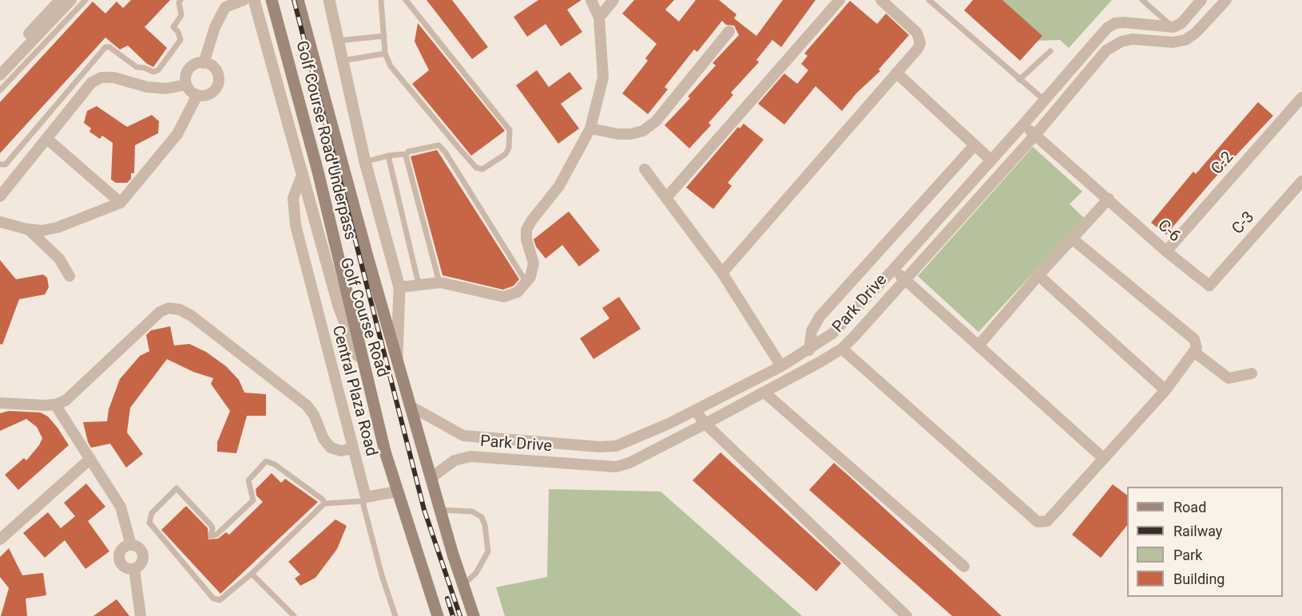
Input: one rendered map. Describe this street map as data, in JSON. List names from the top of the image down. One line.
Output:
{"streets":{"main road":["Golf Course Road Underpass","Golf Course Road"],"street":["C-2","C-3","C-6","Park Drive","Central Plaza Road"]},"crossings":[["Golf Course Road Underpass","Golf Course Road"],["C-2","C-6"],["C-3","C-6"],["C-6","Park Drive"],["Park Drive","Golf Course Road"],["Golf Course Road","Central Plaza Road"]],"legend":["Road","Railway","Park","Building"]}
